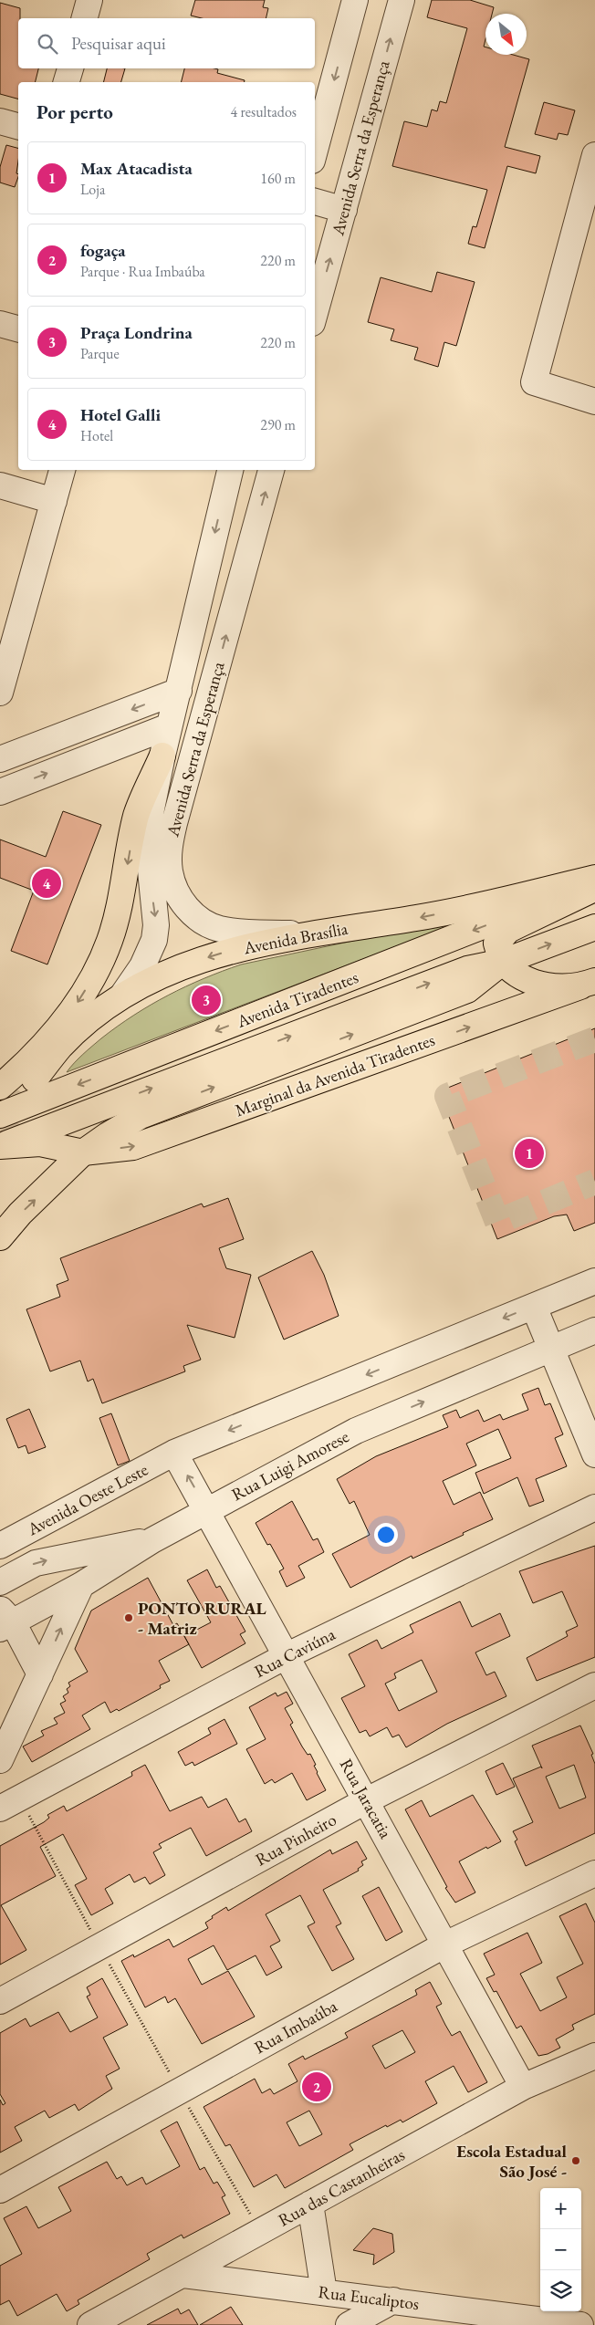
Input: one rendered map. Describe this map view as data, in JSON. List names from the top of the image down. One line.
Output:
{"streets":{"main road":["Avenida Brasília","Avenida Tiradentes","Marginal da Avenida Tiradentes"],"street":["Avenida Serra da Esperança","Rua Luigi Amorese","Avenida Oeste Leste","Rua Caviúna","Rua Jaracatia","Rua Pinheiro","Rua Imbaúba","Rua das Castanheiras","Rua Eucaliptos"]},"crossings":[["Avenida Serra da Esperança","Avenida Brasília"],["Avenida Tiradentes","Marginal da Avenida Tiradentes"],["Rua Luigi Amorese","Rua Jaracatia"],["Avenida Oeste Leste","Rua Jaracatia"],["Rua Caviúna","Rua Jaracatia"],["Rua Jaracatia","Rua Pinheiro"],["Rua Jaracatia","Rua Imbaúba"],["Rua Jaracatia","Rua das Castanheiras"],["Rua das Castanheiras","Rua Eucaliptos"]],"places":["PONTO RURAL - Matriz","Escola Estadual São José -"],"north":"bottom right","page":{"search":"Pesquisar aqui","heading":["Por perto","4 resultados"],"list":[{"mark":"1","name":"Max Atacadista","note":"Loja","value":"160 m"},{"mark":"2","name":"fogaça","note":"Parque · Rua Imbaúba","value":"220 m"},{"mark":"3","name":"Praça Londrina","note":"Parque","value":"220 m"},{"mark":"4","name":"Hotel Galli","note":"Hotel","value":"290 m"}],"pins":["4","3","1","2"],"map_buttons":["+","−"]}}
